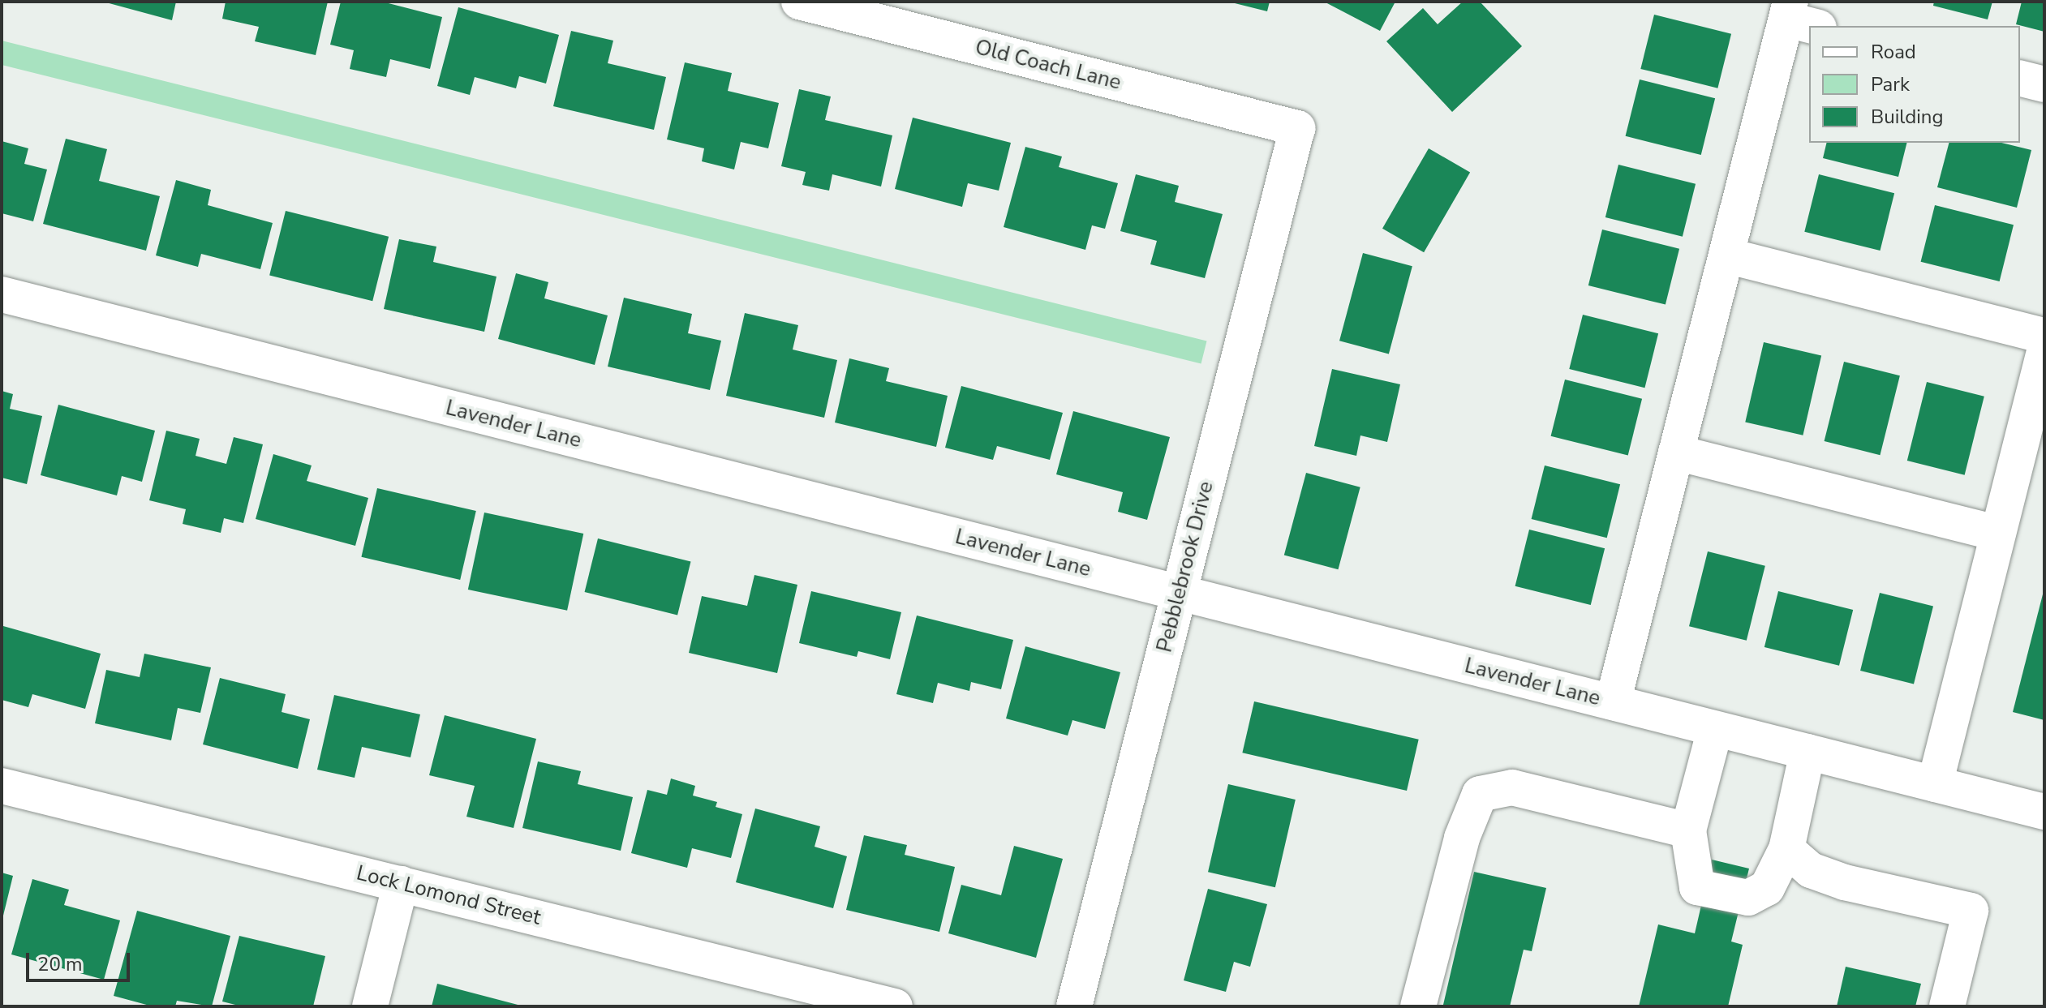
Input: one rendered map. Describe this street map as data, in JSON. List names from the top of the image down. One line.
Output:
{"streets":{"street":["Old Coach Lane","Lavender Lane","Pebblebrook Drive","Lock Lomond Street"]},"crossings":[["Old Coach Lane","Pebblebrook Drive"],["Lavender Lane","Pebblebrook Drive"]],"legend":["Road","Park","Building"],"scale_bar":"20 m"}
